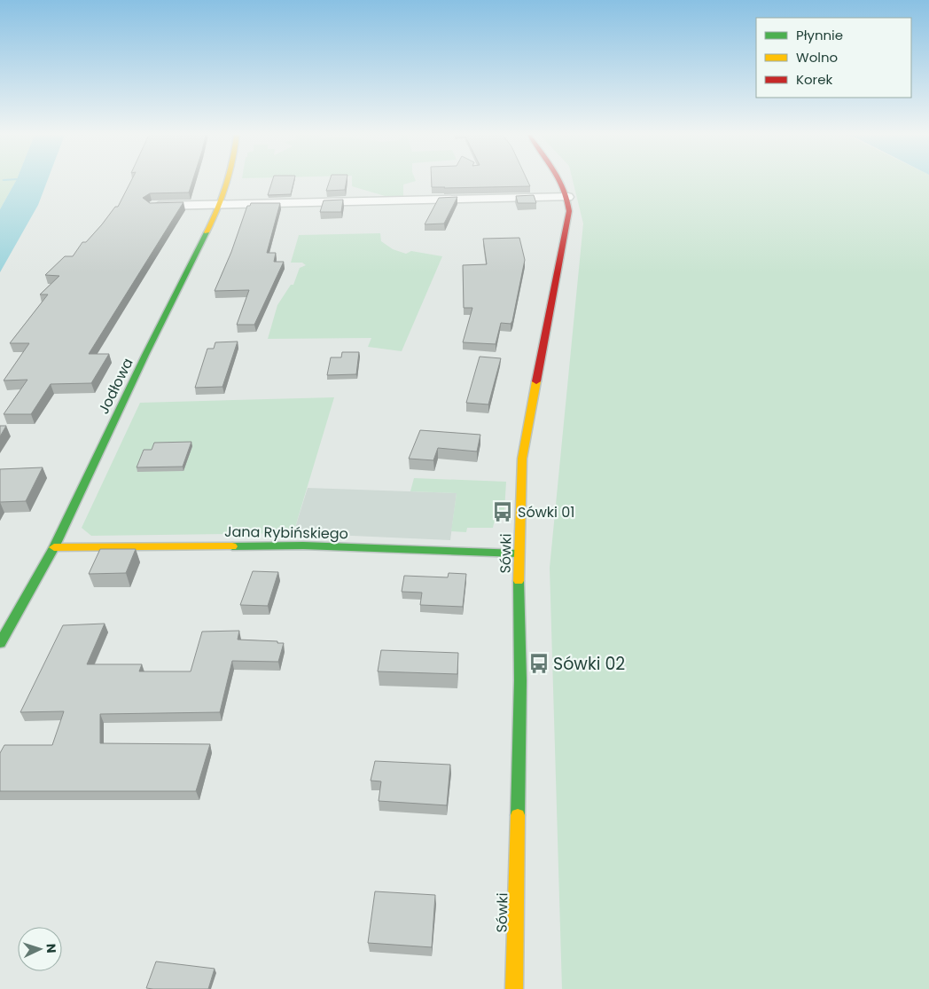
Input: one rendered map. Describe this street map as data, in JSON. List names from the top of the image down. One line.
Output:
{"streets":{"street":["Jodłowa","Jana Rybińskiego","Sówki"]},"crossings":[["Jodłowa","Jana Rybińskiego"],["Jana Rybińskiego","Sówki"]],"places":{"bus stop":["Sówki 01","Sówki 02"]},"legend":["Płynnie","Wolno","Korek"],"north":"right"}
